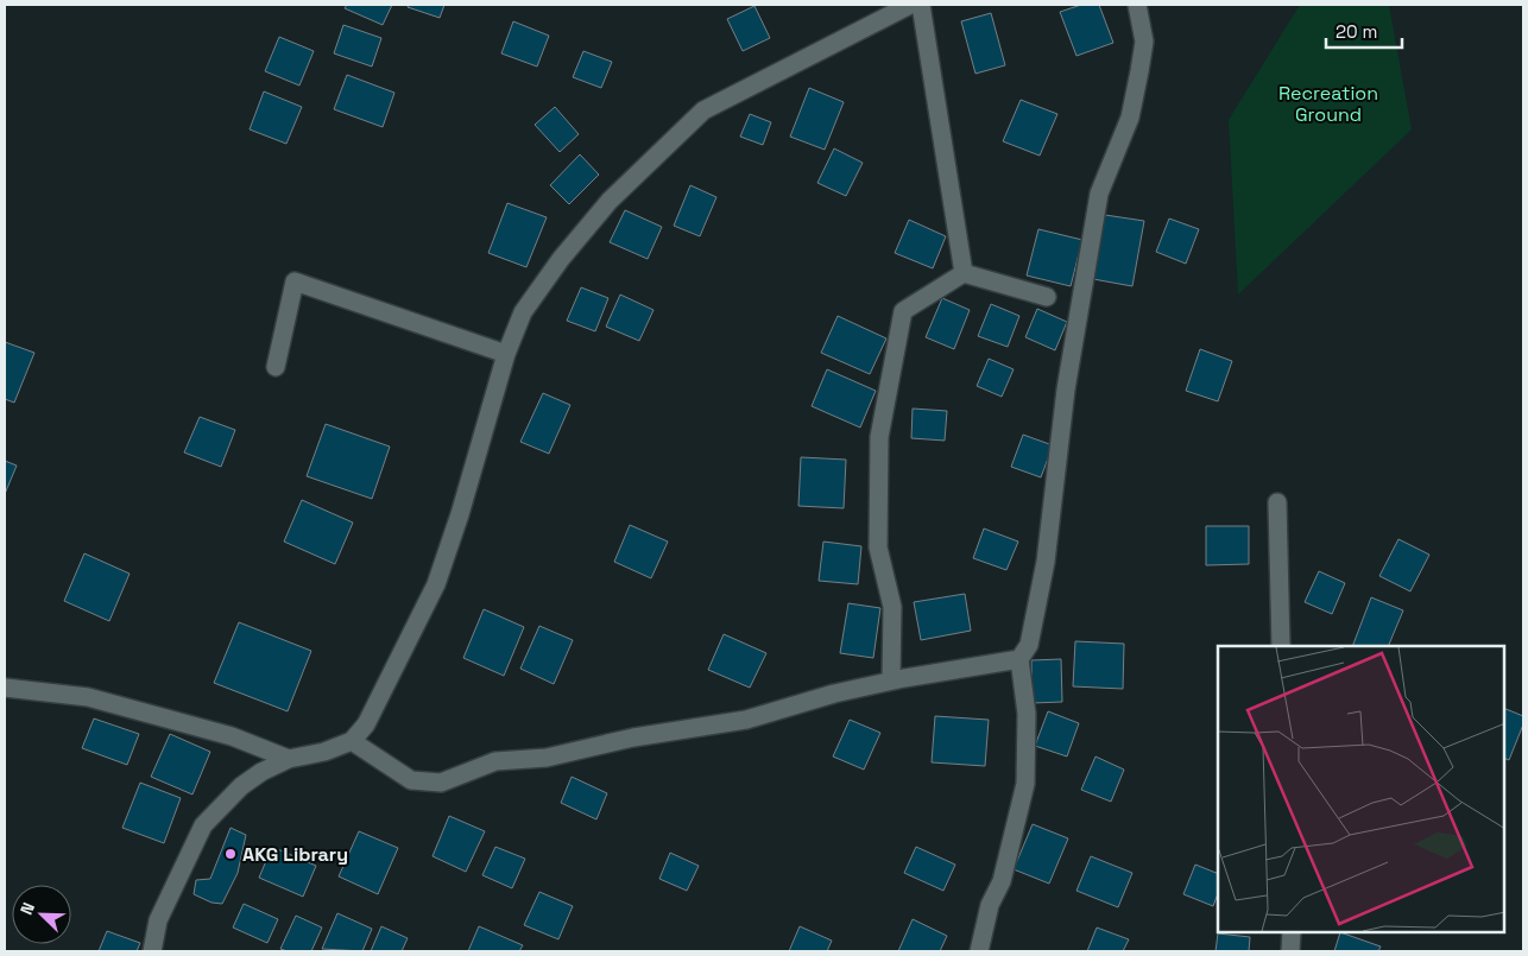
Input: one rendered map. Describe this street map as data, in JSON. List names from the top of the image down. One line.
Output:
{"parks":["Recreation Ground"],"places":["AKG Library"],"scale_bar":"20 m","north":"top left"}
